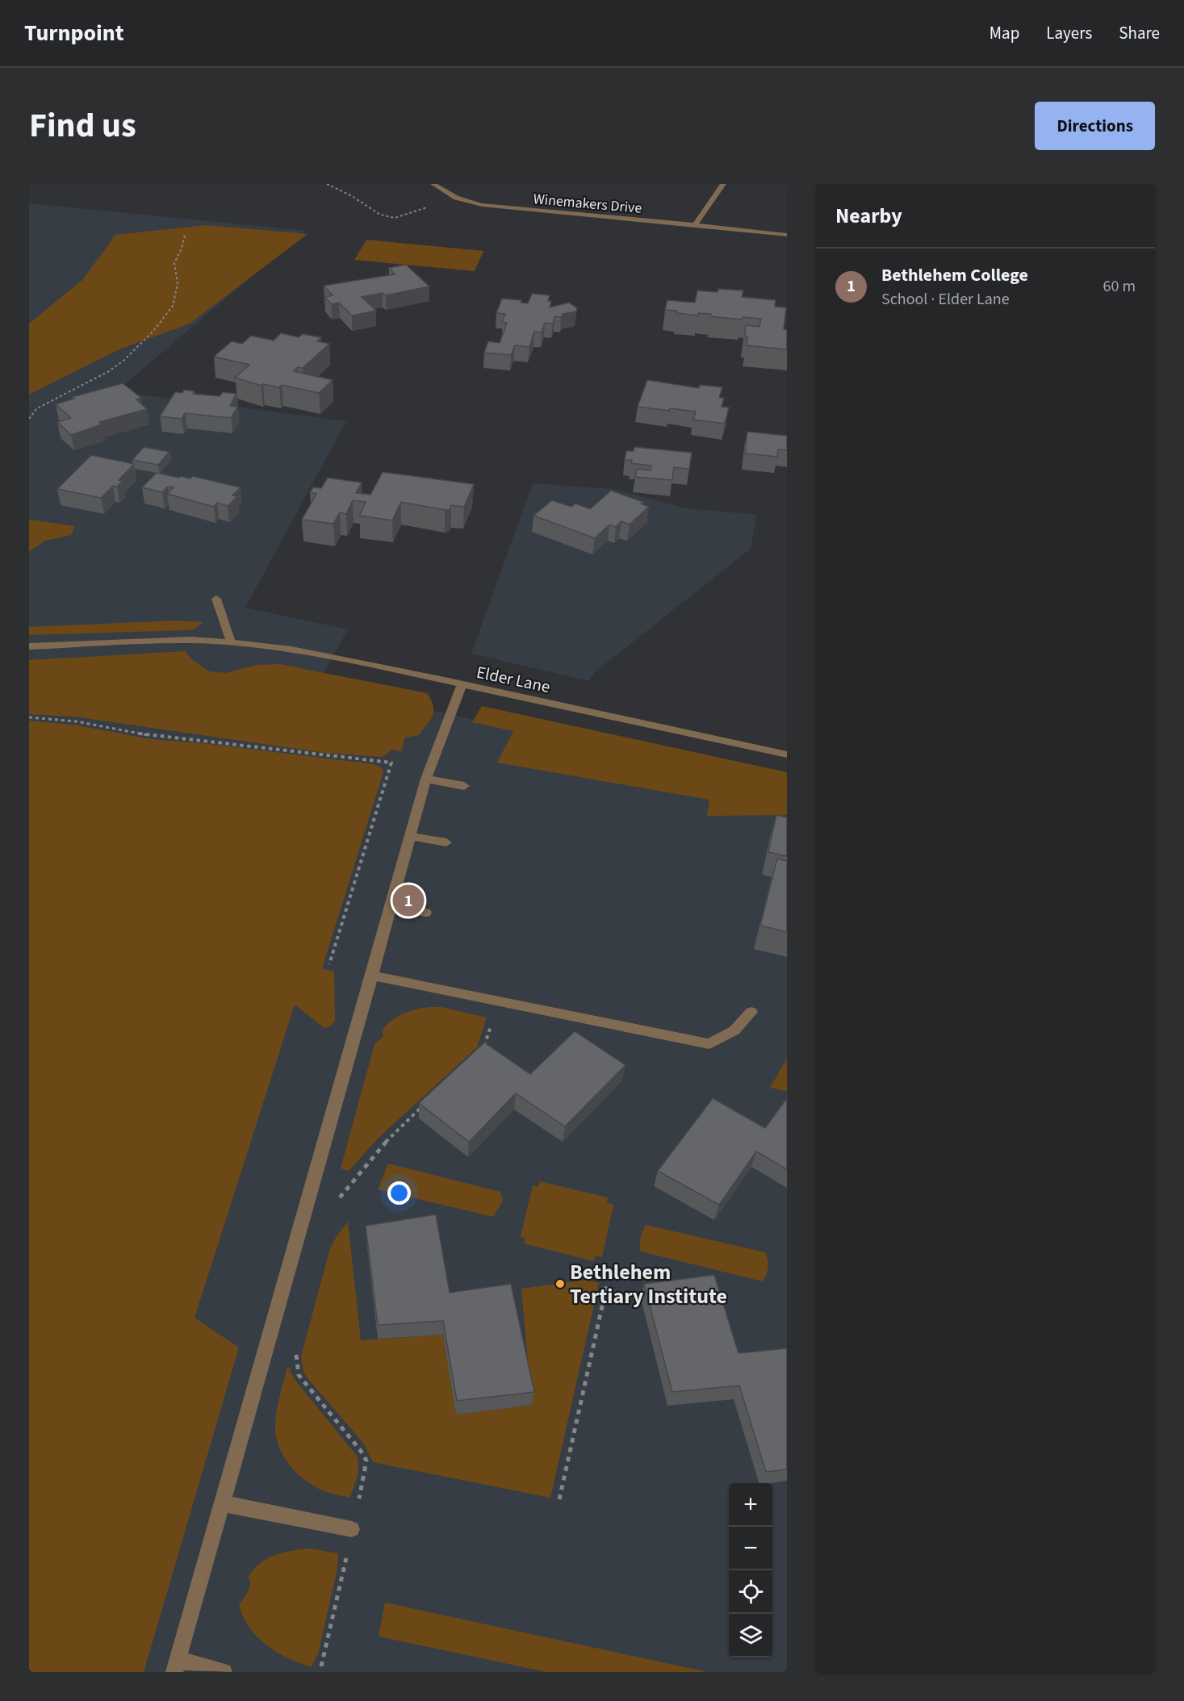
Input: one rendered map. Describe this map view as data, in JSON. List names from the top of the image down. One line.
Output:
{"streets":{"street":["Winemakers Drive","Elder Lane"]},"places":["Bethlehem Tertiary Institute"],"page":{"header":"Turnpoint","nav":["Map","Layers","Share"],"title":"Find us","buttons":"Directions","heading":"Nearby","list":[{"mark":"1","name":"Bethlehem College","note":"School · Elder Lane","value":"60 m"}],"pins":"1","map_buttons":["+","−"]}}
